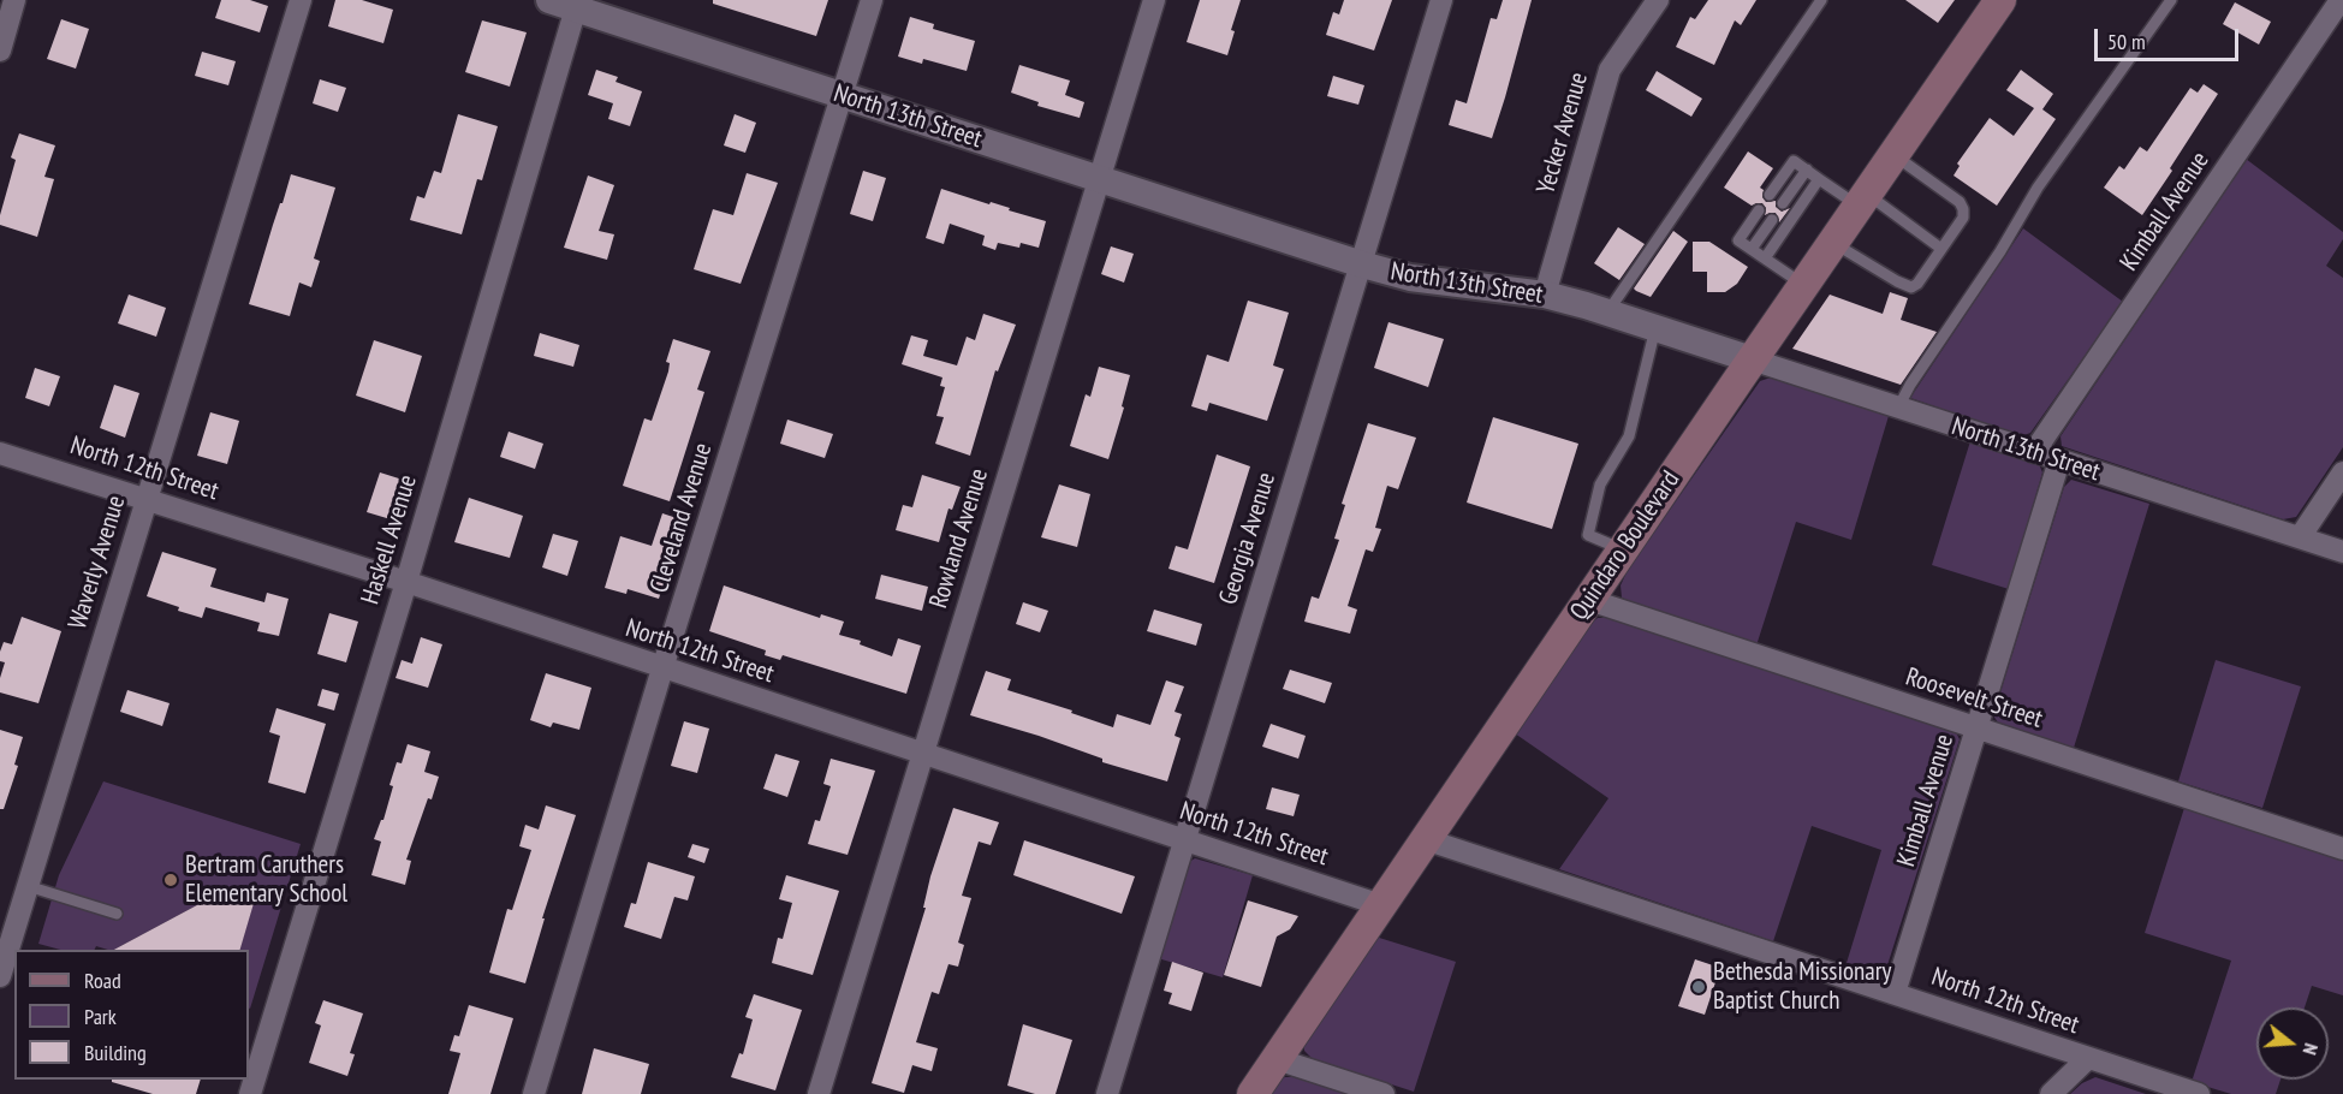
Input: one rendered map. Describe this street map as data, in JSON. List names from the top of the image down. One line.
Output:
{"streets":{"main road":["Quindaro Boulevard"],"street":["North 13th Street","Yecker Avenue","Kimball Avenue","North 12th Street","Cleveland Avenue","Rowland Avenue","Georgia Avenue","Haskell Avenue","Waverly Avenue","Roosevelt Street"]},"crossings":[["North 13th Street","Yecker Avenue"],["North 13th Street","Kimball Avenue"],["North 13th Street","Cleveland Avenue"],["North 13th Street","Rowland Avenue"],["North 13th Street","Georgia Avenue"],["North 13th Street","Haskell Avenue"],["North 13th Street","Quindaro Boulevard"],["Kimball Avenue","North 12th Street"],["Kimball Avenue","Roosevelt Street"],["North 12th Street","Cleveland Avenue"],["North 12th Street","Rowland Avenue"],["North 12th Street","Georgia Avenue"],["North 12th Street","Haskell Avenue"],["North 12th Street","Quindaro Boulevard"],["North 12th Street","Waverly Avenue"],["Quindaro Boulevard","Roosevelt Street"]],"places":["Bertram Caruthers Elementary School","Bethesda Missionary Baptist Church"],"legend":["Road","Park","Building"],"scale_bar":"50 m","north":"right"}
